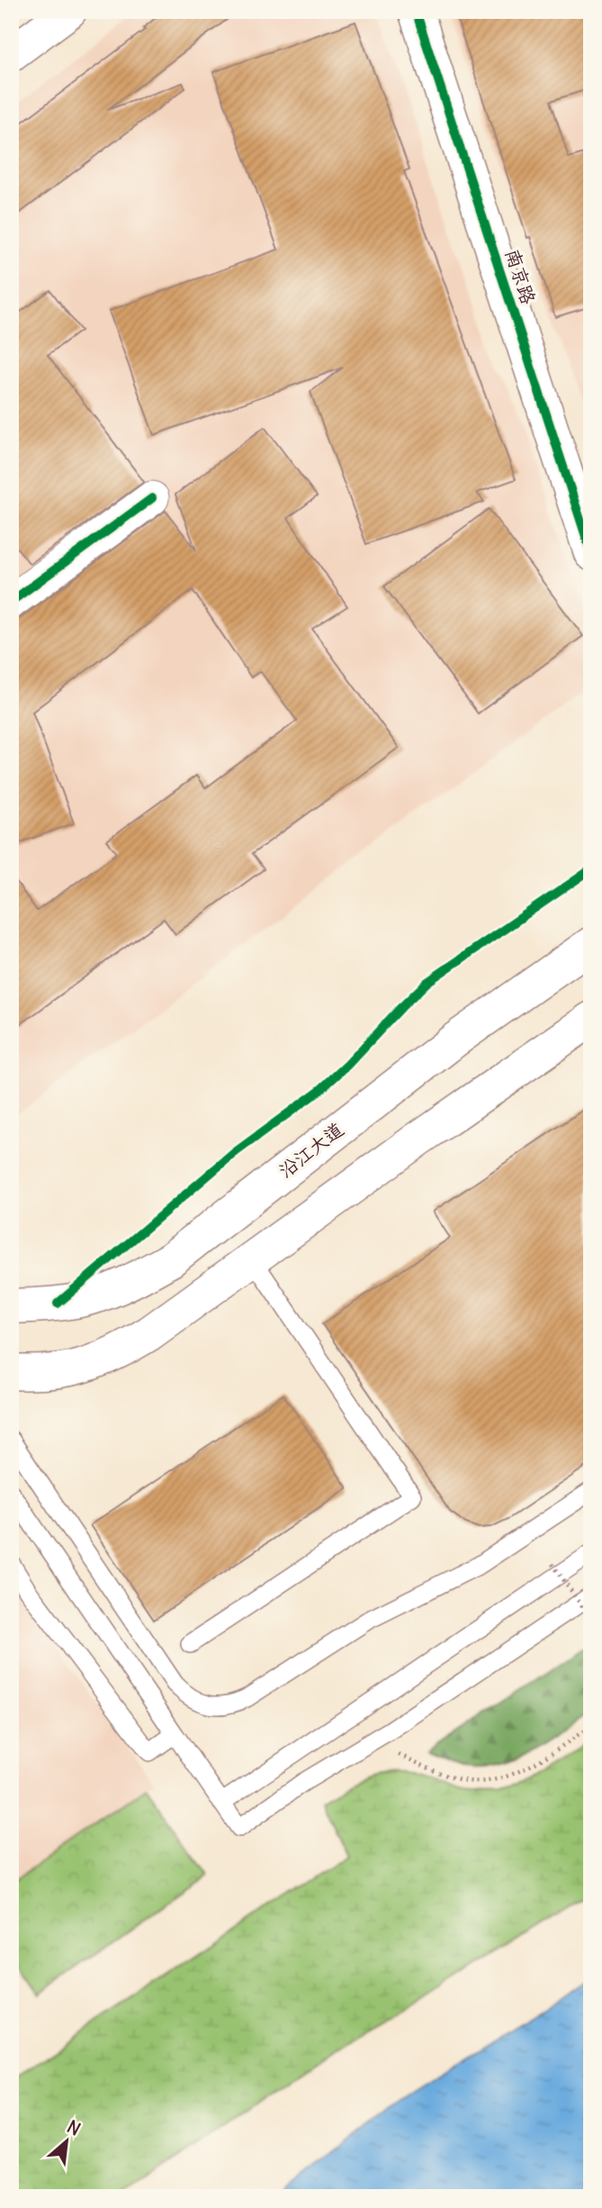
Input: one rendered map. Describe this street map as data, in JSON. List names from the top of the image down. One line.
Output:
{"streets":{"main road":["南京路","沿江大道"]},"north":"top right"}
